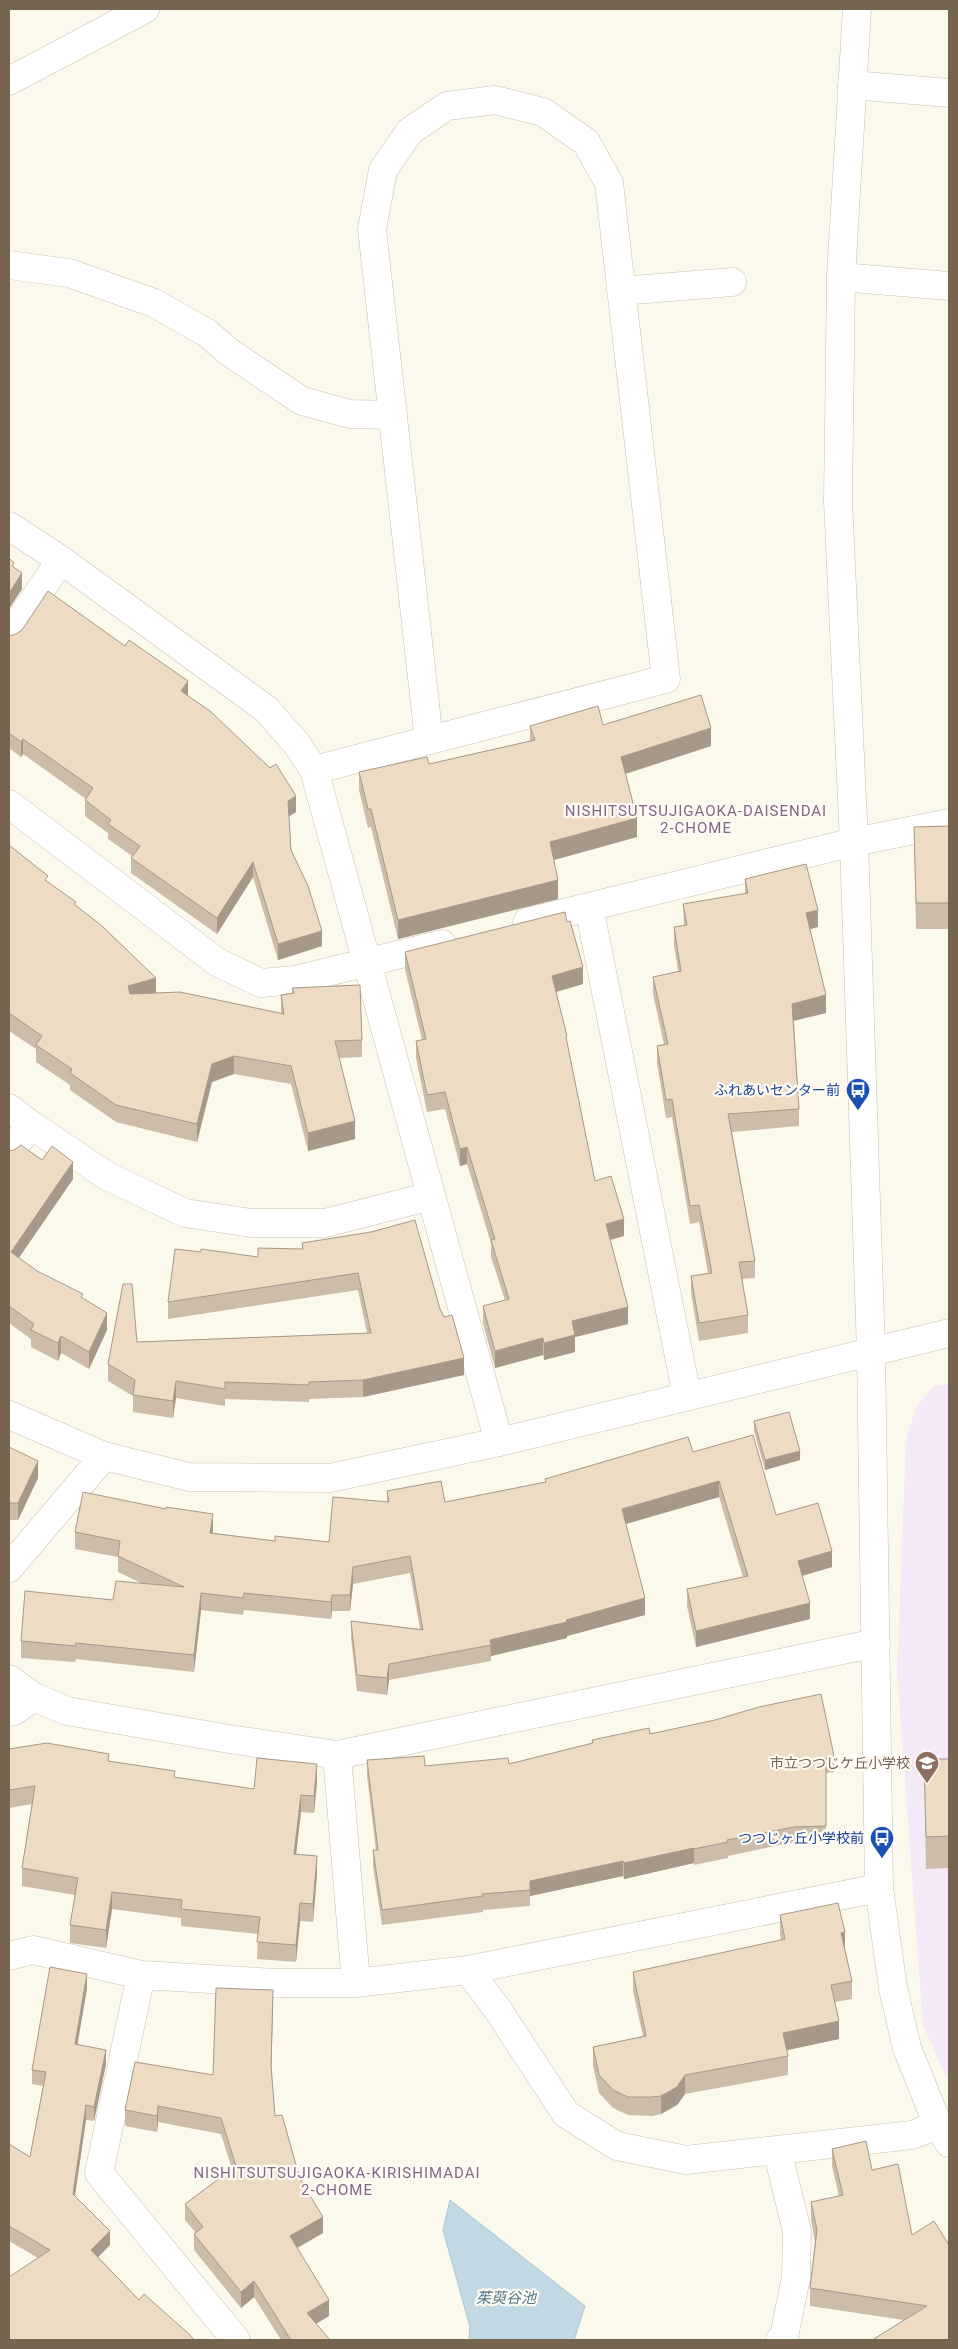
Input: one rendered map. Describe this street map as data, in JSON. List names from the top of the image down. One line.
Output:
{"districts":["NISHITSUTSUJIGAOKA-DAISENDAI 2-CHOME","NISHITSUTSUJIGAOKA-KIRISHIMADAI 2-CHOME"],"water":["茱萸谷池"],"places":{"bus stop":["ふれあいセンター前","つつじヶ丘小学校前"],"school or university":["市立つつじケ丘小学校"]}}
